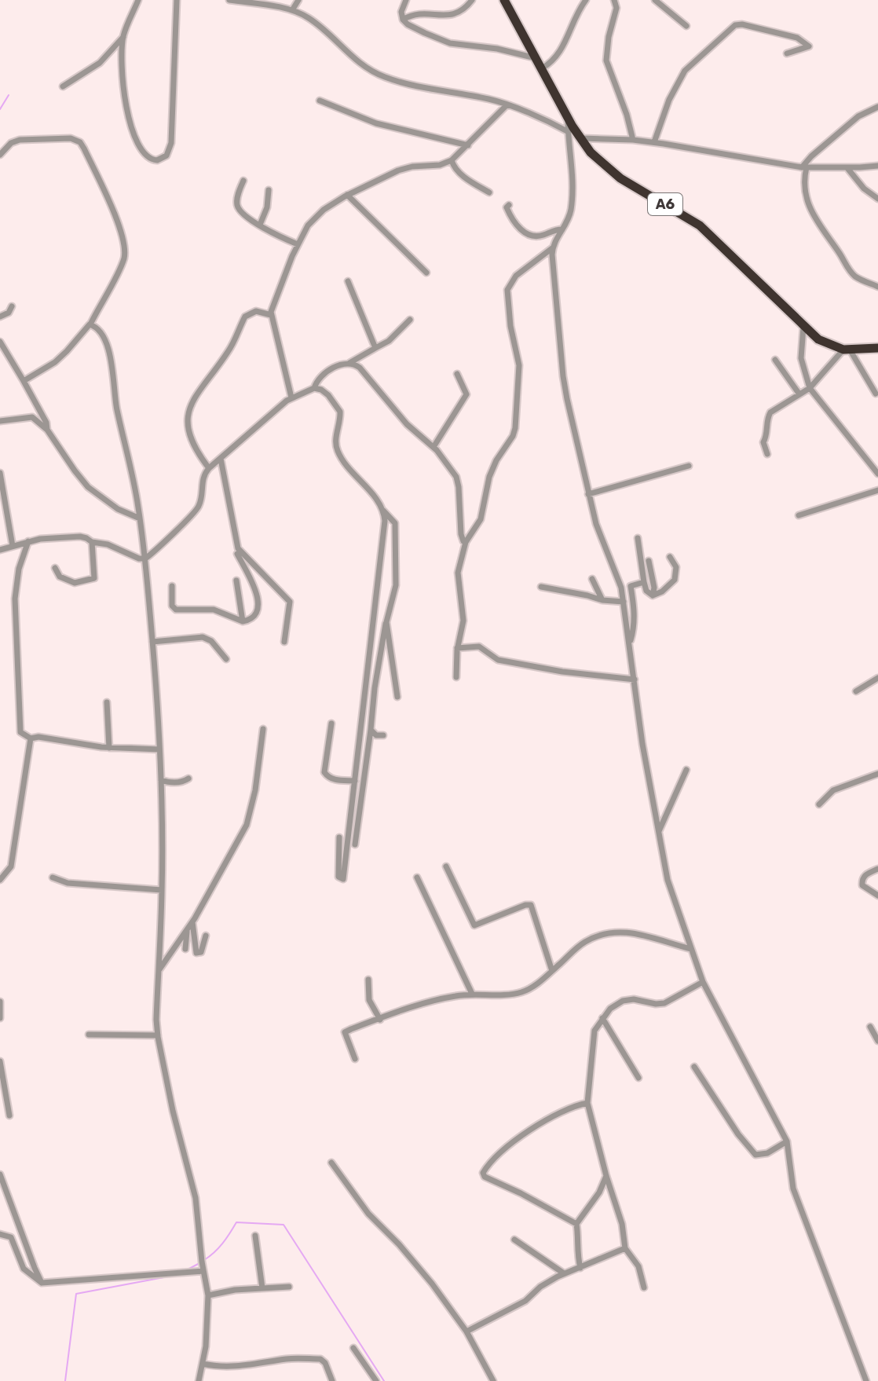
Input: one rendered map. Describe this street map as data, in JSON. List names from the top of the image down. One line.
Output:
{"streets":{"highway":["A6"]}}
